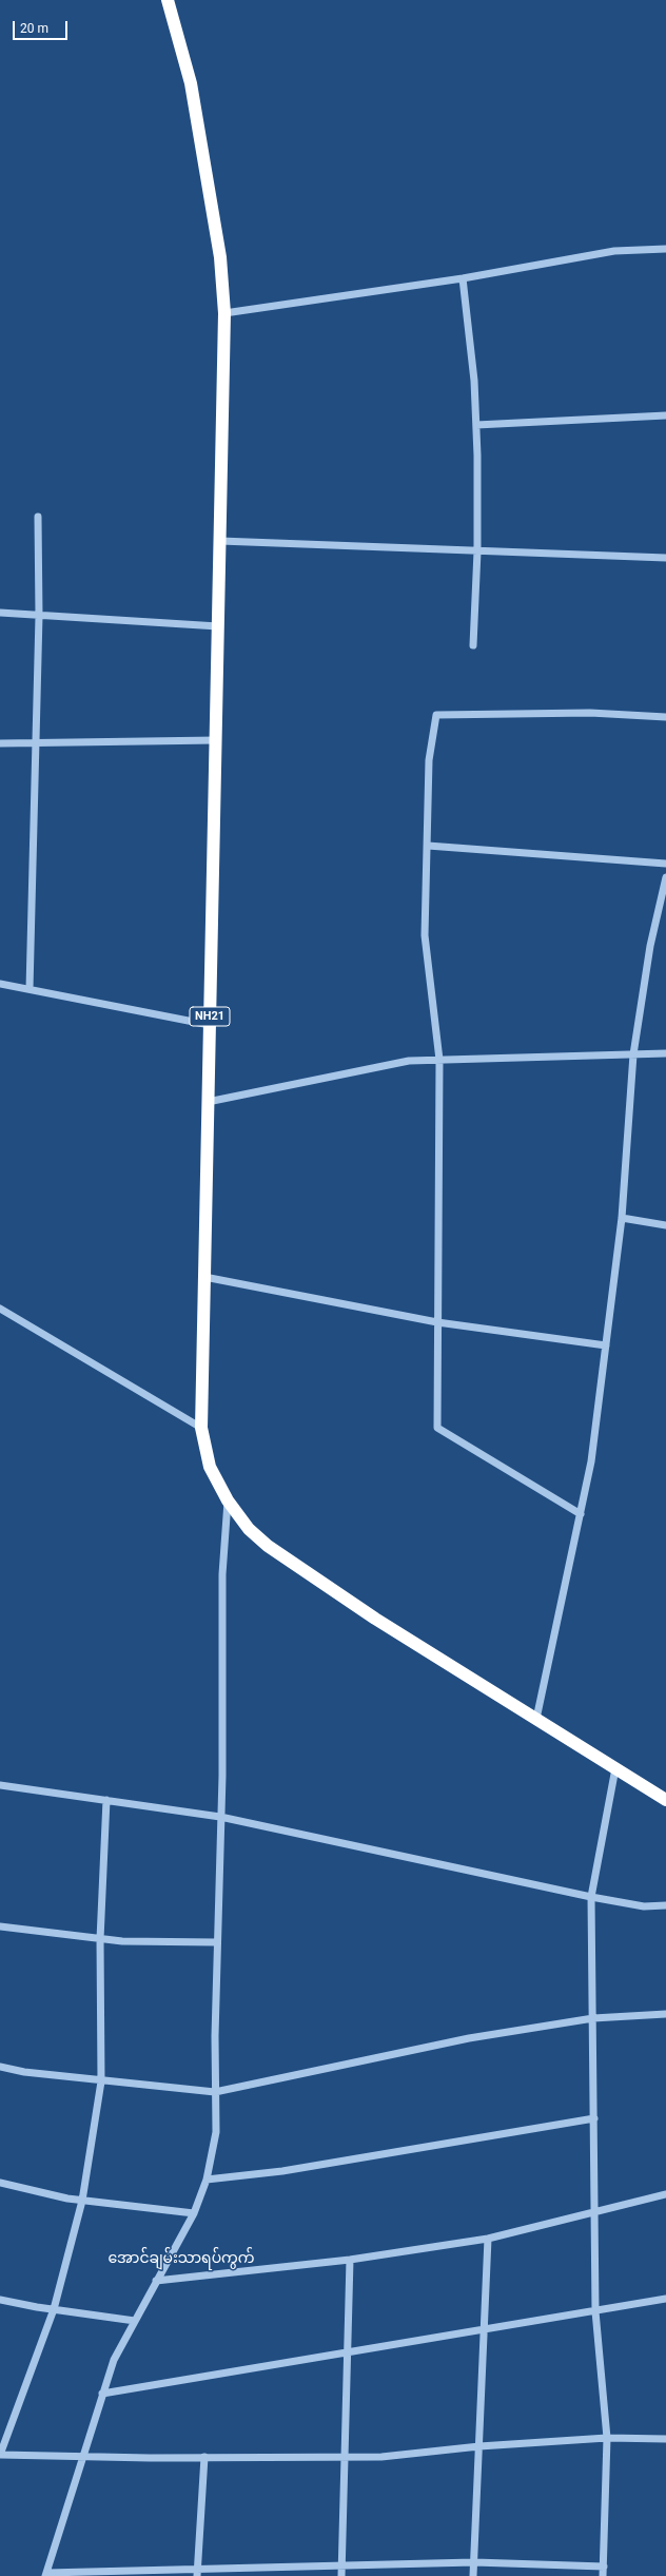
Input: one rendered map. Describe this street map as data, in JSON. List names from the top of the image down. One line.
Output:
{"streets":{"highway":["NH21"]},"districts":["အောင်ချမ်းသာရပ်ကွက်"],"scale_bar":"20 m"}
